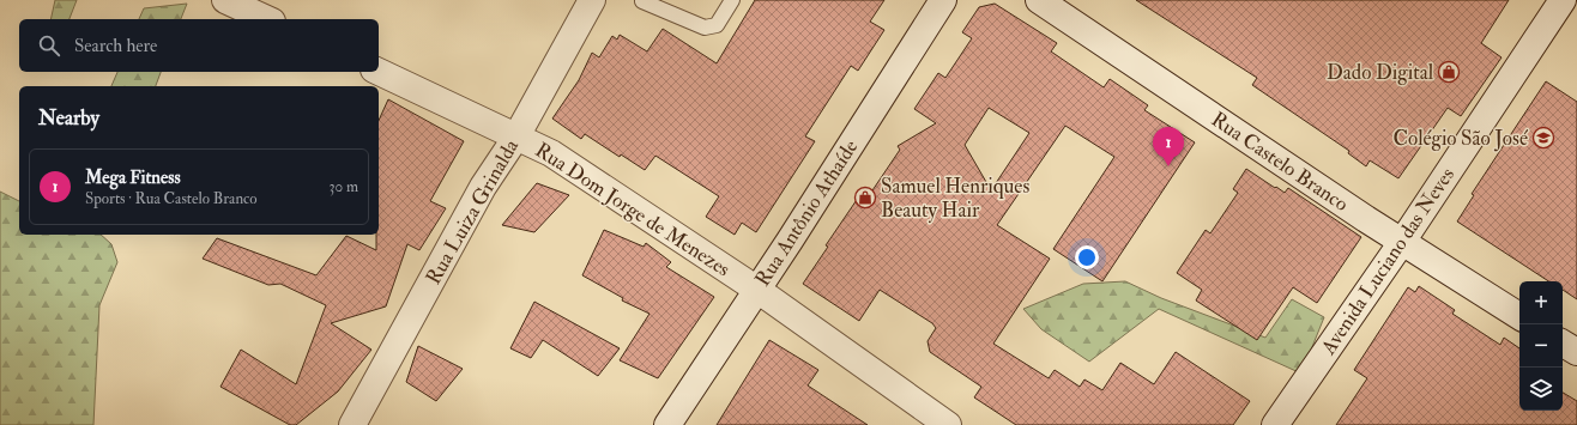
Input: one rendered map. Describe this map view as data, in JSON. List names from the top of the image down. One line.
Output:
{"streets":{"main road":["Rua Castelo Branco","Rua Dom Jorge de Menezes","Rua Luiza Grinalda","Rua Antônio Athaíde","Avenida Luciano das Neves"]},"crossings":[["Rua Castelo Branco","Avenida Luciano das Neves"],["Rua Dom Jorge de Menezes","Rua Luiza Grinalda"],["Rua Dom Jorge de Menezes","Rua Antônio Athaíde"]],"places":{"shop":["Dado Digital","Samuel Henriques Beauty Hair"],"school or university":["Colégio São José"]},"page":{"search":"Search here","heading":"Nearby","pins":"1","list":[{"mark":"1","name":"Mega Fitness","note":"Sports · Rua Castelo Branco","value":"30 m"}],"map_buttons":["+","−"]}}
